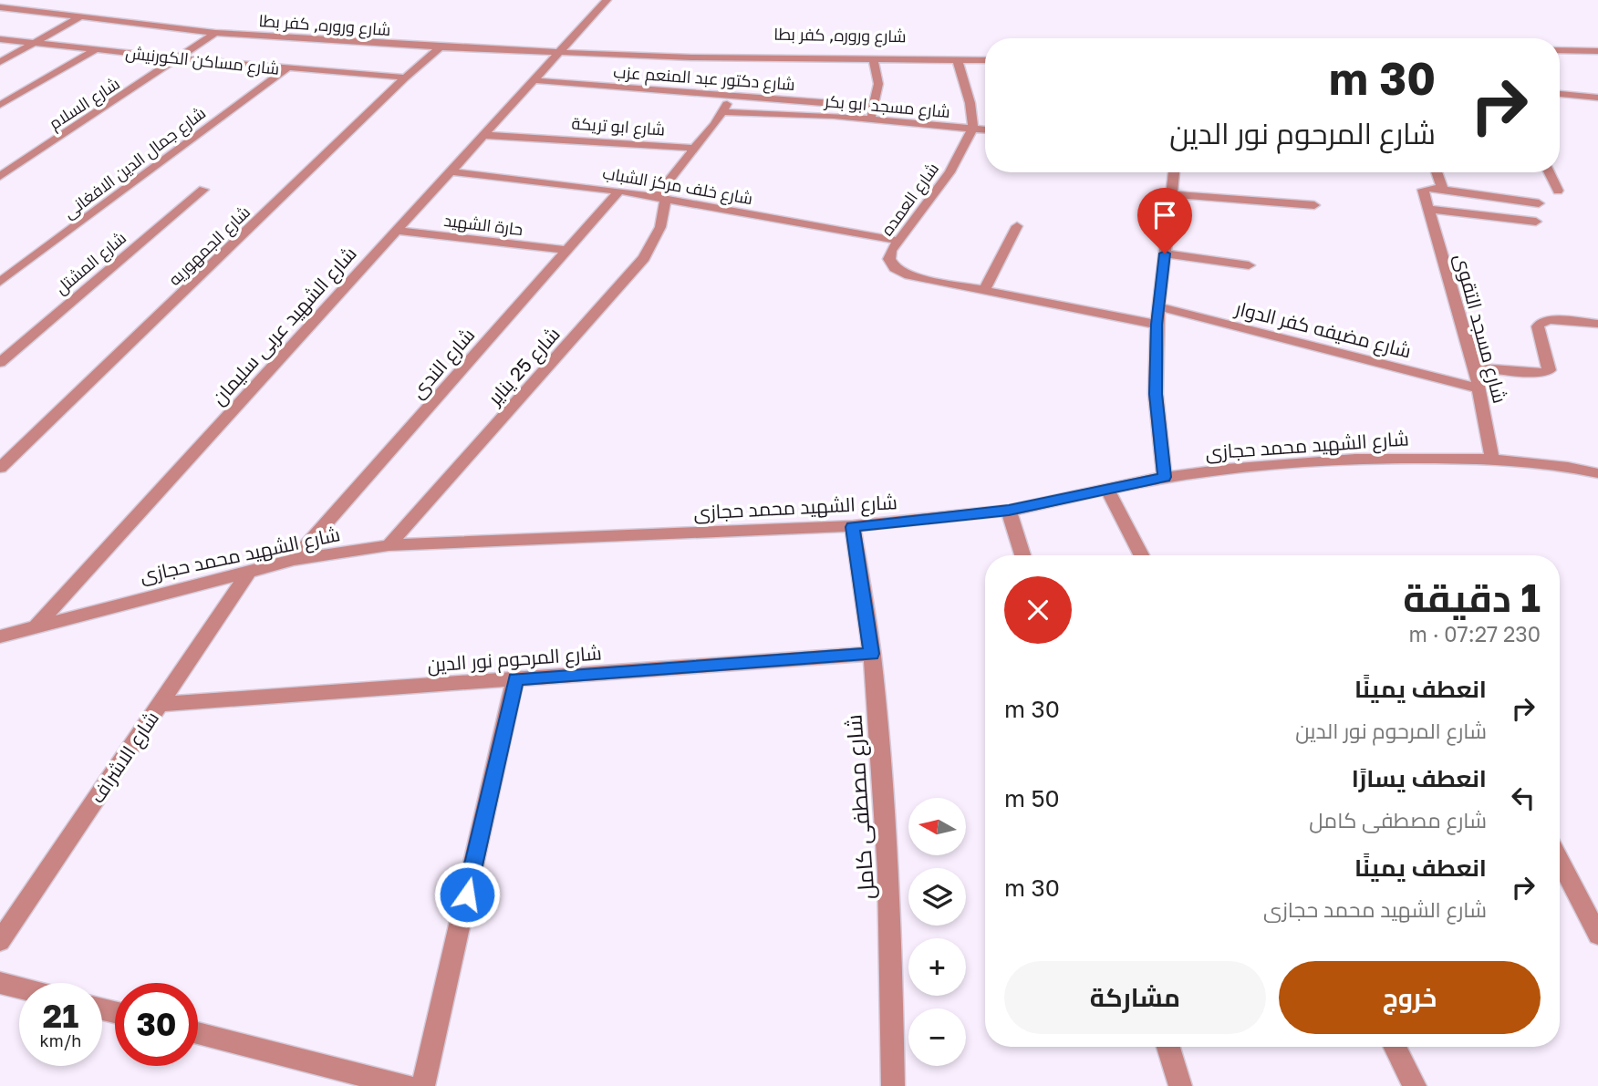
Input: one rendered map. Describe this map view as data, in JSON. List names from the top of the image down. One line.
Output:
{"streets":{"street":["شارع وروره, كفر بطا","شارع مساكن الكورنيش","شارع دكتور عبد المنعم عزب","شارع السلام","شارع مسجد ابو بكر","شارع ابو تريكة","شارع جمال الدين الافغانى","شارع خلف مركز الشباب","شارع العمده","حارة الشهيد","شارع الجمهوريه","شارع المشتل","شارع الشهيد عربى سليمان","شارع مسجد التقوى","شارع مضيفه كفر الدوار","شارع الندى","شارع 25 يناير","شارع الشهيد محمد حجازى","شارع المرحوم نور الدين","شارع الاشراف","شارع مصطفى كامل"]},"crossings":[["شارع وروره, كفر بطا","شارع السلام"],["شارع وروره, كفر بطا","شارع الجمهوريه"],["شارع وروره, كفر بطا","شارع الشهيد عربى سليمان"],["شارع مساكن الكورنيش","شارع السلام"],["شارع مساكن الكورنيش","شارع جمال الدين الافغانى"],["شارع مساكن الكورنيش","شارع الجمهوريه"],["شارع دكتور عبد المنعم عزب","شارع الشهيد عربى سليمان"],["شارع مسجد ابو بكر","شارع العمده"],["شارع ابو تريكة","شارع الشهيد عربى سليمان"],["شارع خلف مركز الشباب","شارع العمده"],["شارع خلف مركز الشباب","شارع الشهيد عربى سليمان"],["شارع خلف مركز الشباب","شارع الندى"],["شارع خلف مركز الشباب","شارع 25 يناير"],["حارة الشهيد","شارع الشهيد عربى سليمان"],["حارة الشهيد","شارع الندى"],["شارع الشهيد عربى سليمان","شارع الشهيد محمد حجازى"],["شارع مسجد التقوى","شارع مضيفه كفر الدوار"],["شارع مسجد التقوى","شارع الشهيد محمد حجازى"],["شارع الندى","شارع الشهيد محمد حجازى"],["شارع 25 يناير","شارع الشهيد محمد حجازى"],["شارع الشهيد محمد حجازى","شارع الاشراف"],["شارع الشهيد محمد حجازى","شارع مصطفى كامل"],["شارع المرحوم نور الدين","شارع الاشراف"],["شارع المرحوم نور الدين","شارع مصطفى كامل"]],"north":"left","page":{"turn":["30 m","شارع المرحوم نور الدين"],"heading":["1 دقيقة","230 m · 07:27"],"list":[{"name":"انعطف يمينًا","note":"شارع المرحوم نور الدين","value":"30 m"},{"name":"انعطف يسارًا","note":"شارع مصطفى كامل","value":"50 m"},{"name":"انعطف يمينًا","note":"شارع الشهيد محمد حجازى","value":"30 m"}],"map_buttons":["+","−"],"buttons":["خروج","مشاركة"],"speed":"21 km/h","limit":"30"}}
